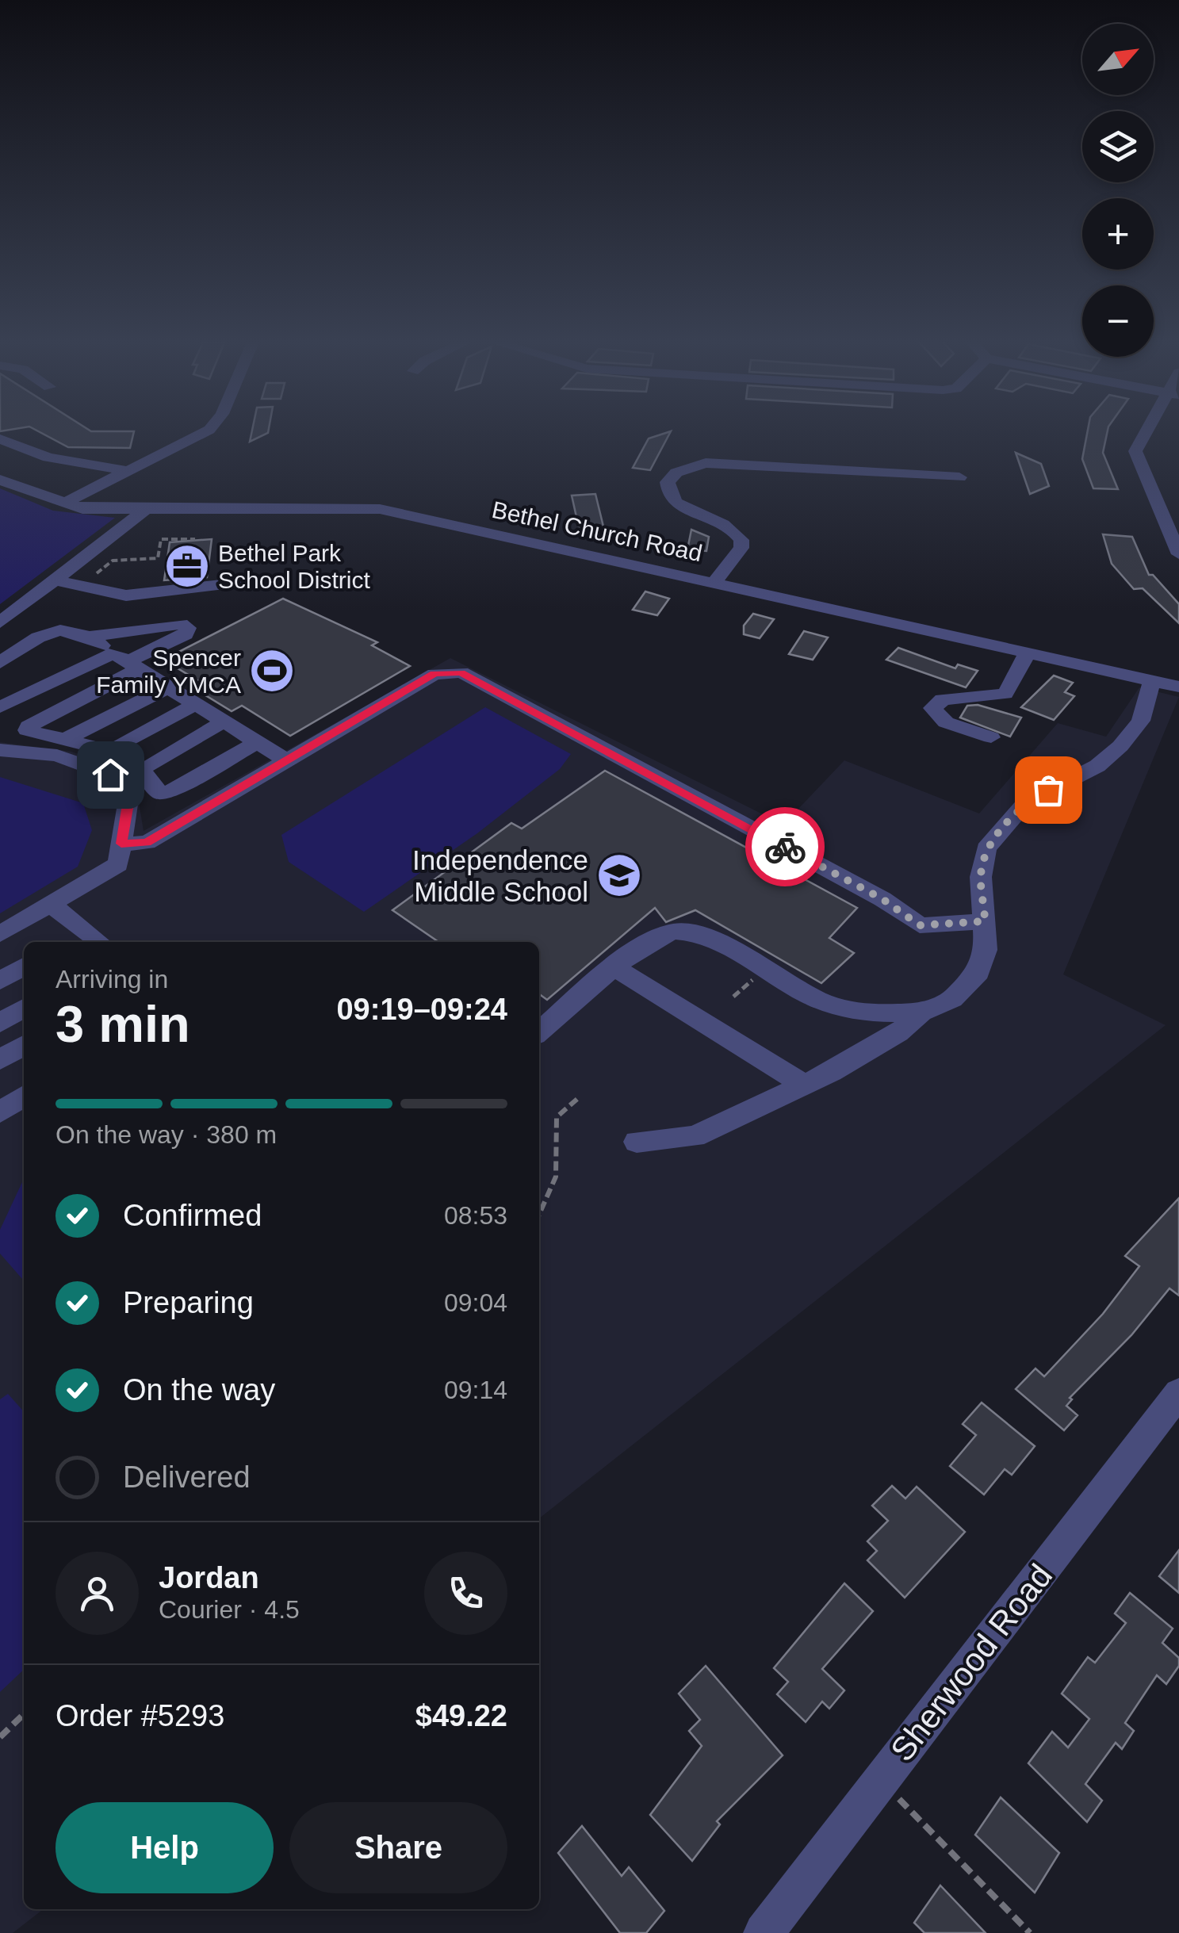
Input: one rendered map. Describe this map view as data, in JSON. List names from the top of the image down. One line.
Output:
{"streets":{"street":["Bethel Church Road","Sherwood Road"]},"places":{"office":["Bethel Park School District"],"sports":["Spencer Family YMCA"],"school or university":["Independence Middle School"]},"north":"top right","page":{"map_buttons":["+","−"],"heading":["3 min","Arriving in","09:19–09:24"],"panel":["Jordan","Courier · 4.5","Order #5293","$49.22"],"bar":"On the way · 380 m","list":[["Confirmed","08:53"],["Preparing","09:04"],["On the way","09:14"],"Delivered"],"buttons":["Help","Share"]}}
